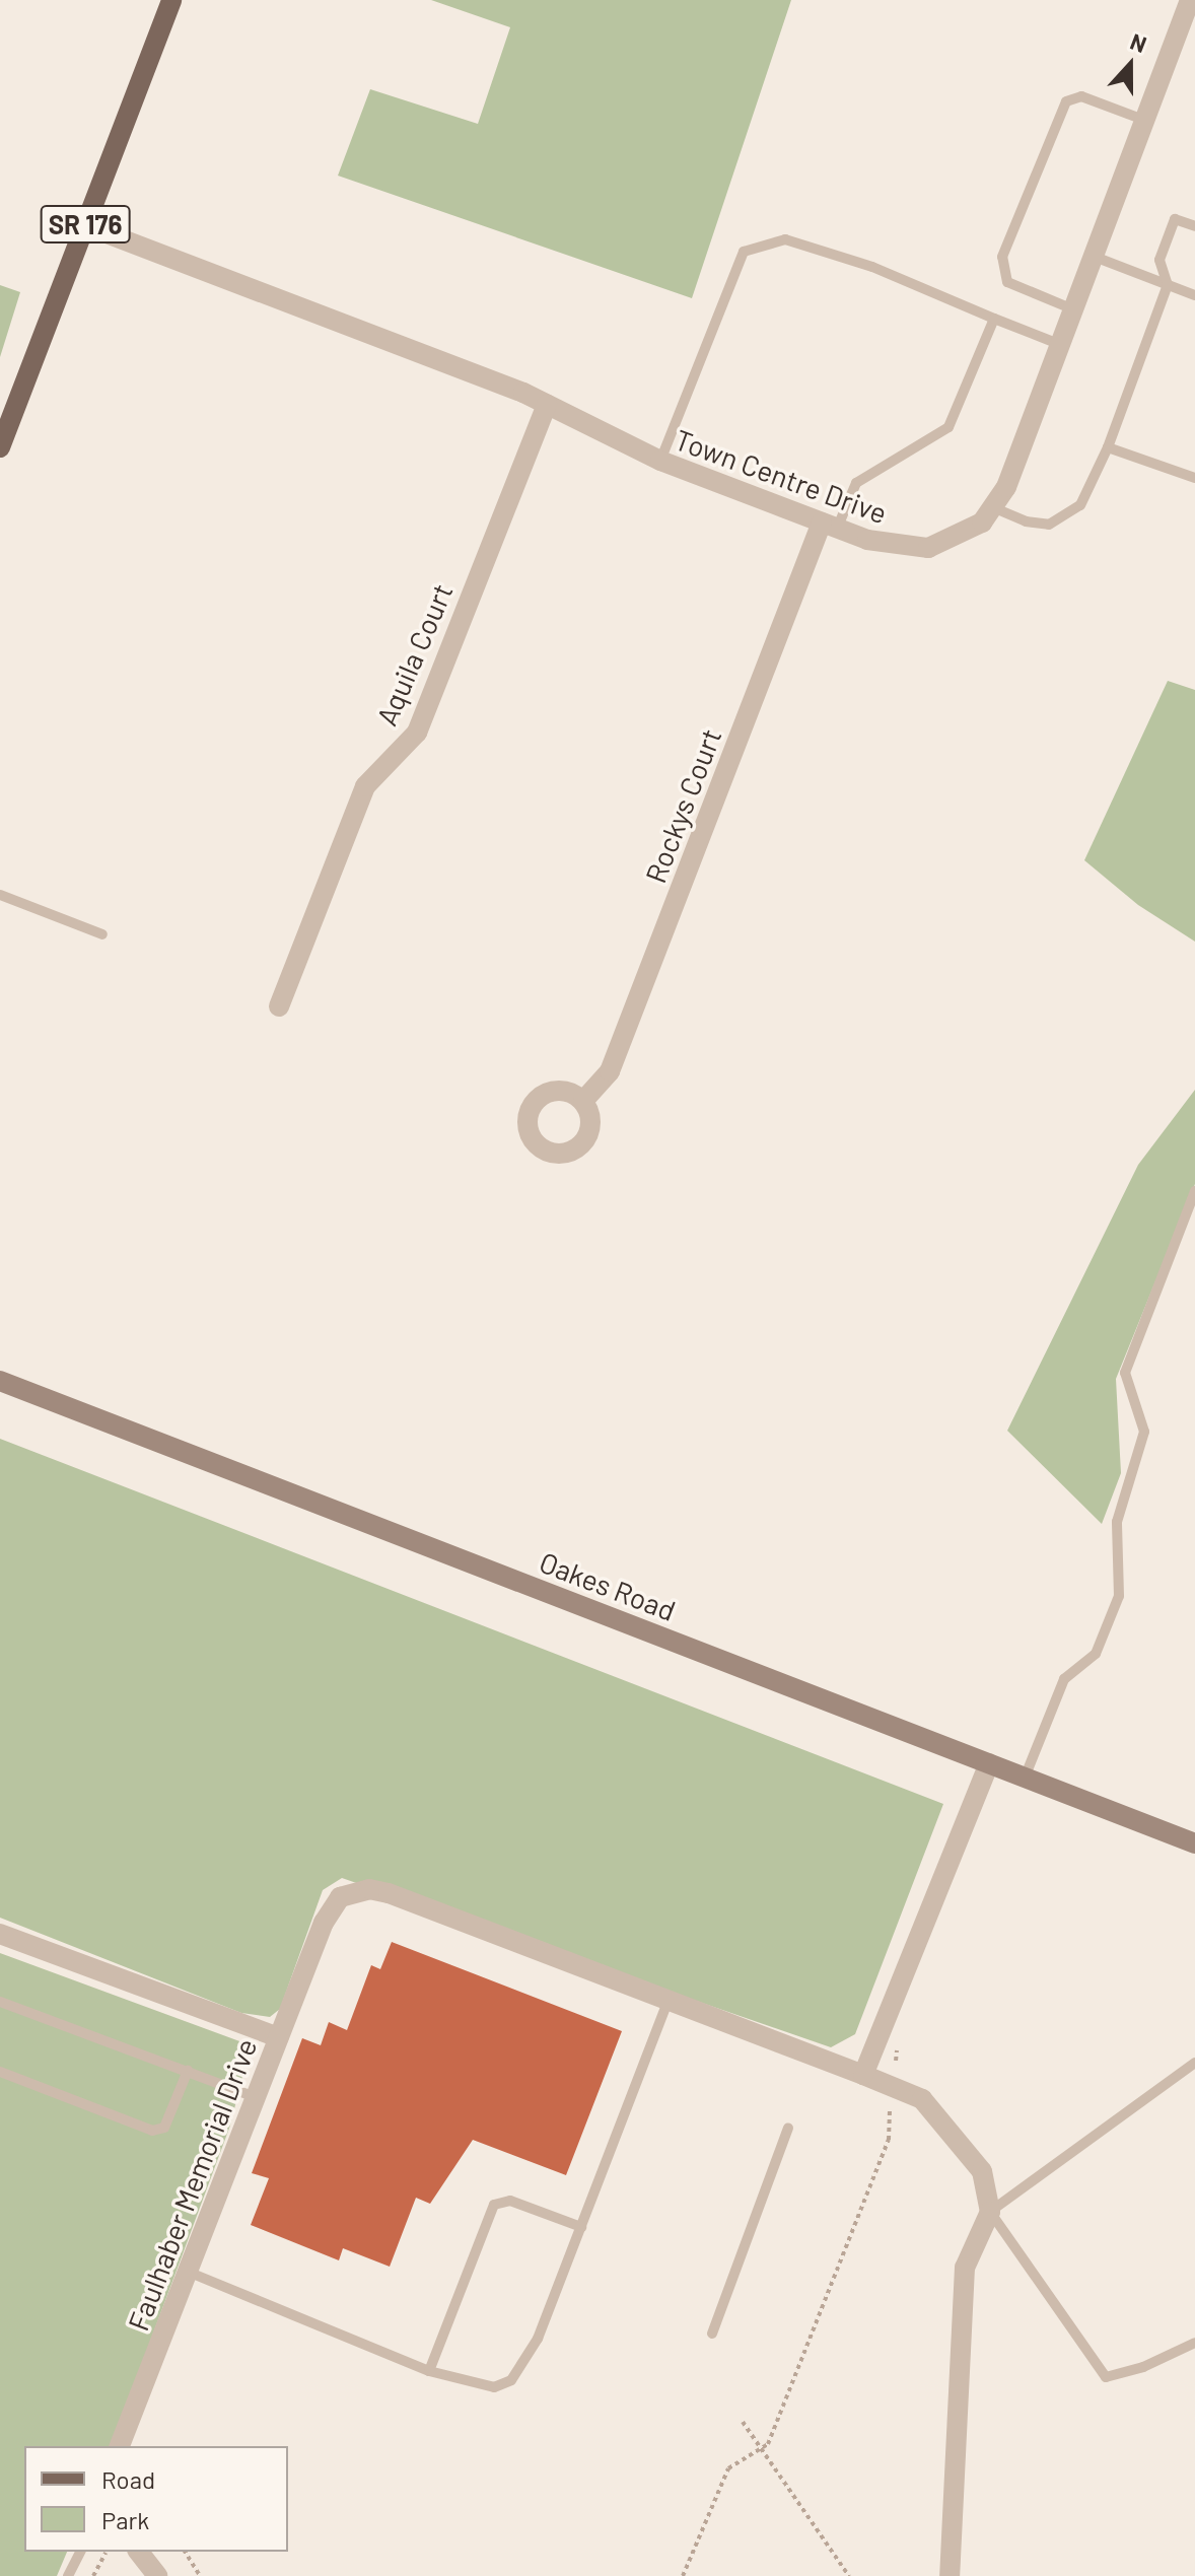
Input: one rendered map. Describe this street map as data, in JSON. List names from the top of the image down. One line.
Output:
{"streets":{"main road":["SR 176"],"street":["Town Centre Drive","Aquila Court","Rockys Court","Oakes Road","Faulhaber Memorial Drive"]},"crossings":[["SR 176","Town Centre Drive"],["Town Centre Drive","Aquila Court"],["Town Centre Drive","Rockys Court"]],"legend":["Road","Park"],"north":"top"}
